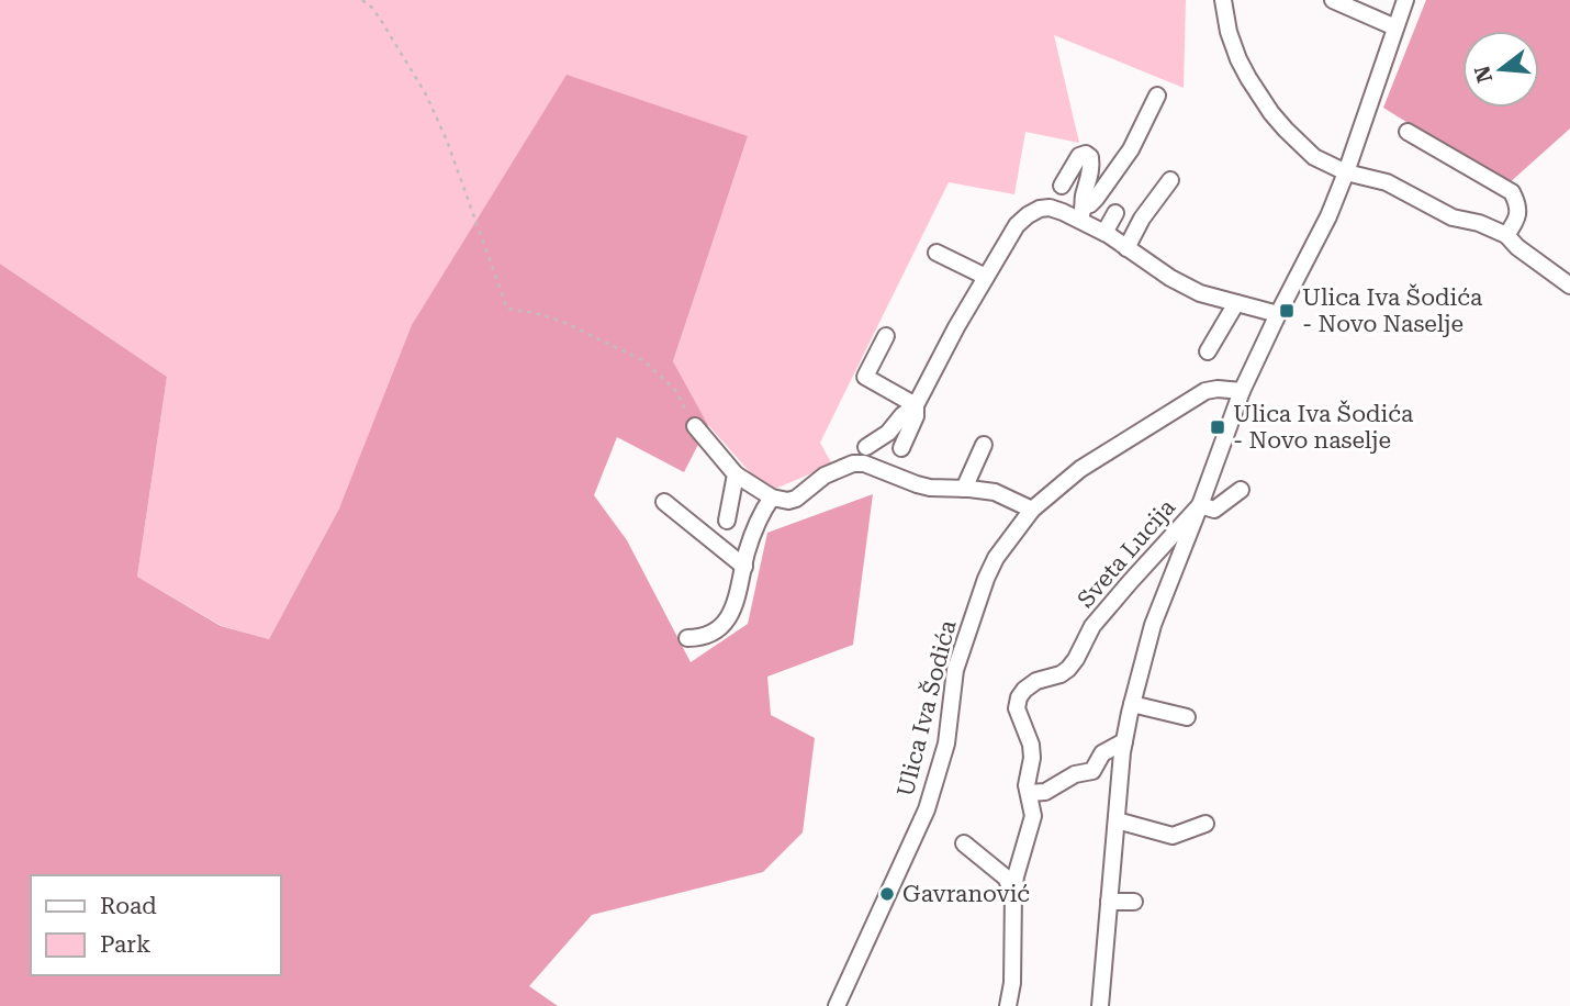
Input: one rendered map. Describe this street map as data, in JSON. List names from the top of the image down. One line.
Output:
{"streets":{"street":["Sveta Lucija","Ulica Iva Šodića"]},"crossings":[["Sveta Lucija","Ulica Iva Šodića"]],"places":{"transit":["Ulica Iva Šodića - Novo Naselje","Ulica Iva Šodića - Novo naselje"],"other":["Gavranović"]},"legend":["Road","Park"],"north":"left"}
